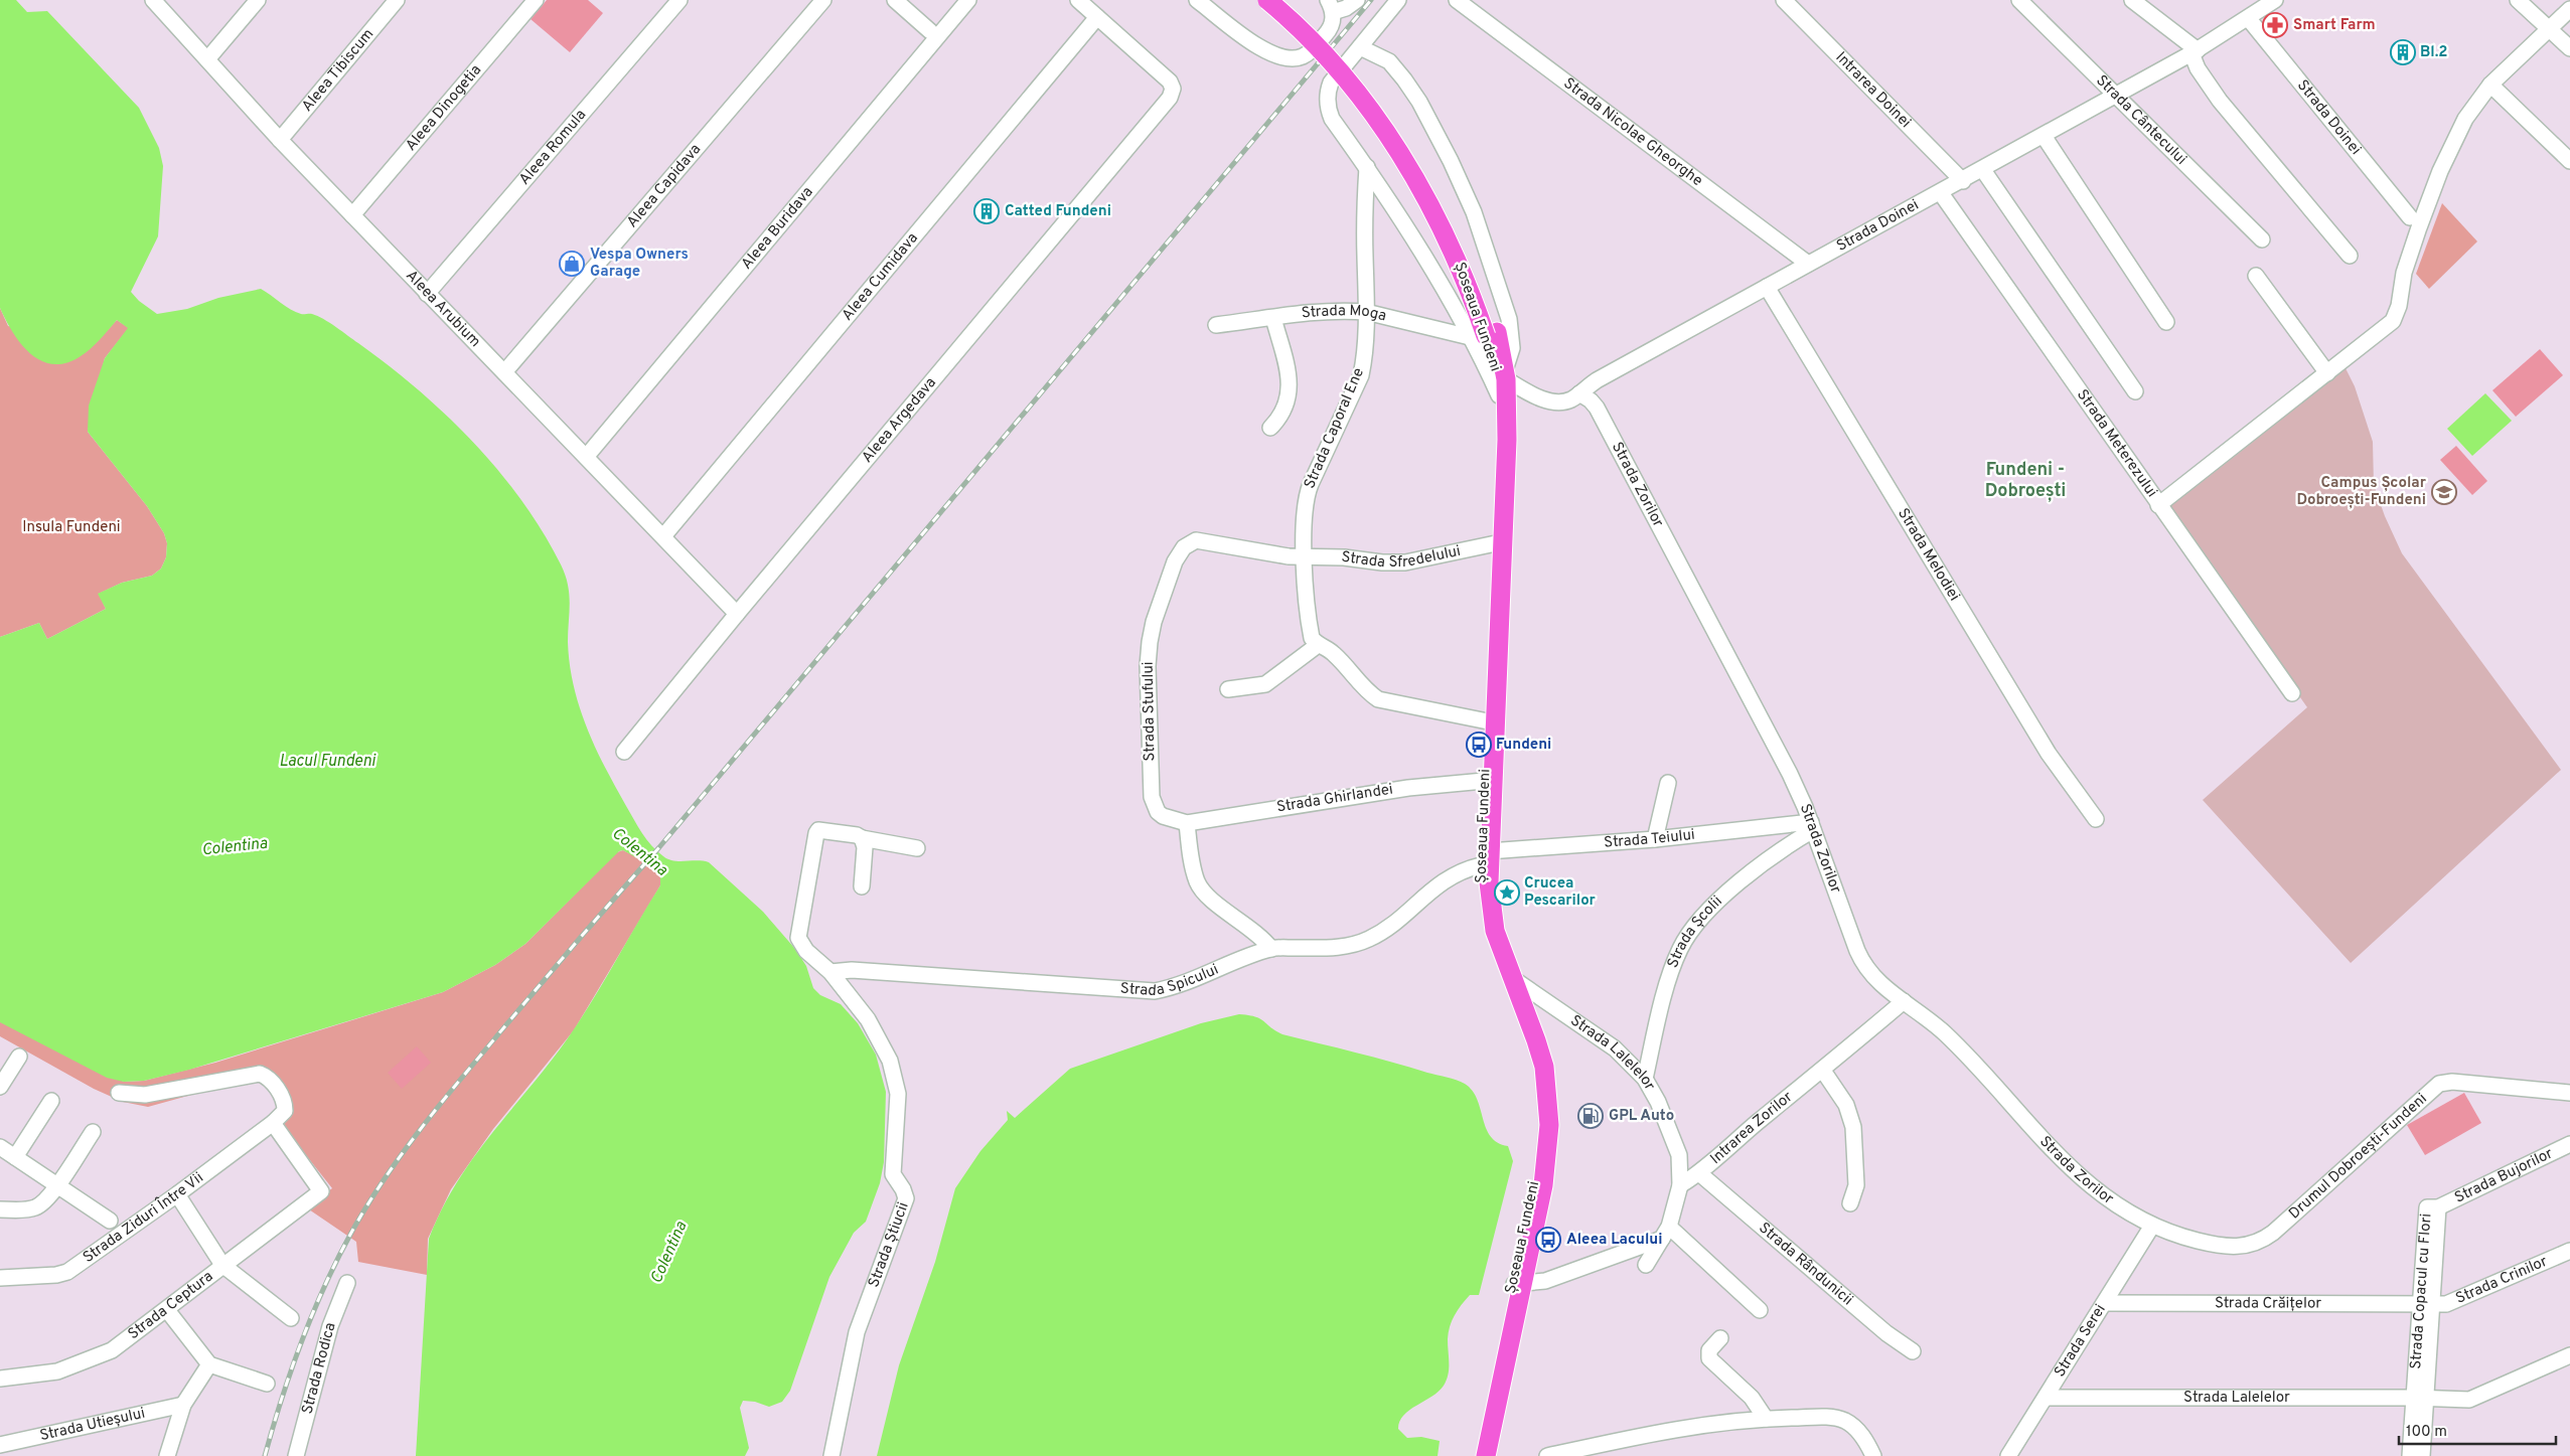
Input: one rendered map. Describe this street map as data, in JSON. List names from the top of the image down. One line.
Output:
{"streets":{"main road":["Șoseaua Fundeni"],"street":["Aleea Tibiscum","Intrarea Doinei","Aleea Dinogetia","Strada Doinei","Strada Cântecului","Strada Nicolae Gheorghe","Aleea Romula","Aleea Capidava","Aleea Buridava","Aleea Cumidava","Aleea Arubium","Strada Moga","Aleea Argedava","Strada Caporal Ene","Strada Meterezului","Strada Zorilor","Strada Sfredelului","Strada Melodiei","Strada Stufului","Strada Ghirlandei","Strada Teiului","Strada Școlii","Strada Spicului","Strada Lalelelor","Intrarea Zorilor","Drumul Dobroești-Fundeni","Strada Bujorilor","Strada Ziduri Între Vii","Strada Știucii","Strada Rândunicii","Strada Crinilor","Strada Copacul cu Flori","Strada Crăițelor","Strada Ceptura","Strada Serei","Strada Rodica","Strada Utieșului"]},"crossings":[["Aleea Tibiscum","Aleea Arubium"],["Intrarea Doinei","Strada Doinei"],["Aleea Dinogetia","Aleea Arubium"],["Strada Doinei","Strada Cântecului"],["Strada Doinei","Strada Nicolae Gheorghe"],["Strada Doinei","Șoseaua Fundeni"],["Strada Doinei","Strada Meterezului"],["Strada Doinei","Strada Zorilor"],["Strada Doinei","Strada Melodiei"],["Aleea Romula","Aleea Arubium"],["Aleea Capidava","Aleea Arubium"],["Aleea Buridava","Aleea Arubium"],["Aleea Cumidava","Aleea Arubium"],["Aleea Cumidava","Aleea Argedava"],["Aleea Arubium","Aleea Argedava"],["Strada Moga","Șoseaua Fundeni"],["Strada Moga","Strada Caporal Ene"],["Șoseaua Fundeni","Strada Caporal Ene"],["Șoseaua Fundeni","Strada Sfredelului"],["Șoseaua Fundeni","Strada Ghirlandei"],["Șoseaua Fundeni","Strada Teiului"],["Șoseaua Fundeni","Strada Spicului"],["Șoseaua Fundeni","Strada Lalelelor"],["Strada Caporal Ene","Strada Sfredelului"],["Strada Caporal Ene","Strada Stufului"],["Strada Zorilor","Strada Teiului"],["Strada Zorilor","Strada Școlii"],["Strada Zorilor","Intrarea Zorilor"],["Strada Zorilor","Drumul Dobroești-Fundeni"],["Strada Zorilor","Strada Serei"],["Strada Sfredelului","Strada Stufului"],["Strada Stufului","Strada Ghirlandei"],["Strada Teiului","Strada Școlii"],["Strada Teiului","Strada Spicului"],["Strada Școlii","Strada Lalelelor"],["Strada Spicului","Strada Știucii"],["Strada Lalelelor","Intrarea Zorilor"],["Strada Lalelelor","Strada Copacul cu Flori"],["Strada Lalelelor","Strada Serei"],["Intrarea Zorilor","Strada Rândunicii"],["Drumul Dobroești-Fundeni","Strada Serei"],["Strada Bujorilor","Strada Copacul cu Flori"],["Strada Ziduri Între Vii","Strada Ceptura"],["Strada Crinilor","Strada Copacul cu Flori"],["Strada Crinilor","Strada Crăițelor"],["Strada Copacul cu Flori","Strada Crăițelor"],["Strada Crăițelor","Strada Serei"]],"districts":["Fundeni - Dobroești"],"water":["Lacul Fundeni","Colentina"],"parks":["Insula Fundeni"],"places":{"pharmacy":["Smart Farm"],"building":["Bl.2","Catted Fundeni"],"shop":["Vespa Owners Garage"],"school or university":["Campus Școlar Dobroești-Fundeni"],"bus stop":["Fundeni","Aleea Lacului"],"place":["Crucea Pescarilor"],"fuel station":["GPL Auto"]},"scale_bar":"100 m"}
